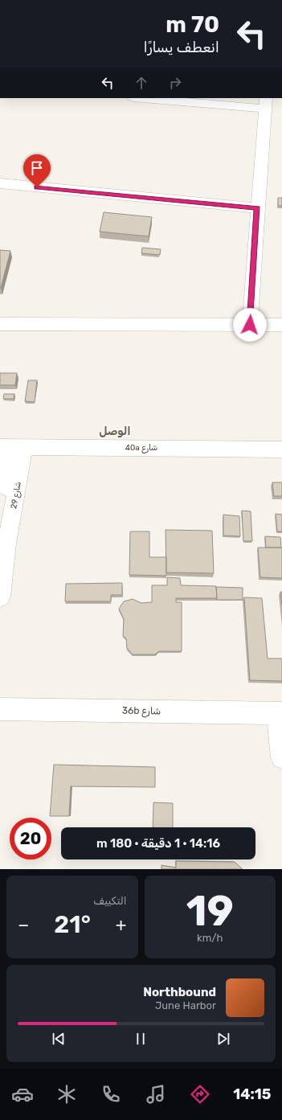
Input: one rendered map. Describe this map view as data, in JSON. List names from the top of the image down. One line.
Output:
{"streets":{"street":["40a شارع","شارع 29","36b شارع"]},"crossings":[["40a شارع","شارع 29"]],"districts":["الوصل"],"page":{"turn":["70 m","انعطف يسارًا"],"limit":"20","trip":"14:16 · 1 دقيقة · 180 m","tile":[["19","km/h"],"التكييف"],"heat":["−","21°","+"],"song":["Northbound","June Harbor"],"tabs":"14:15"}}
